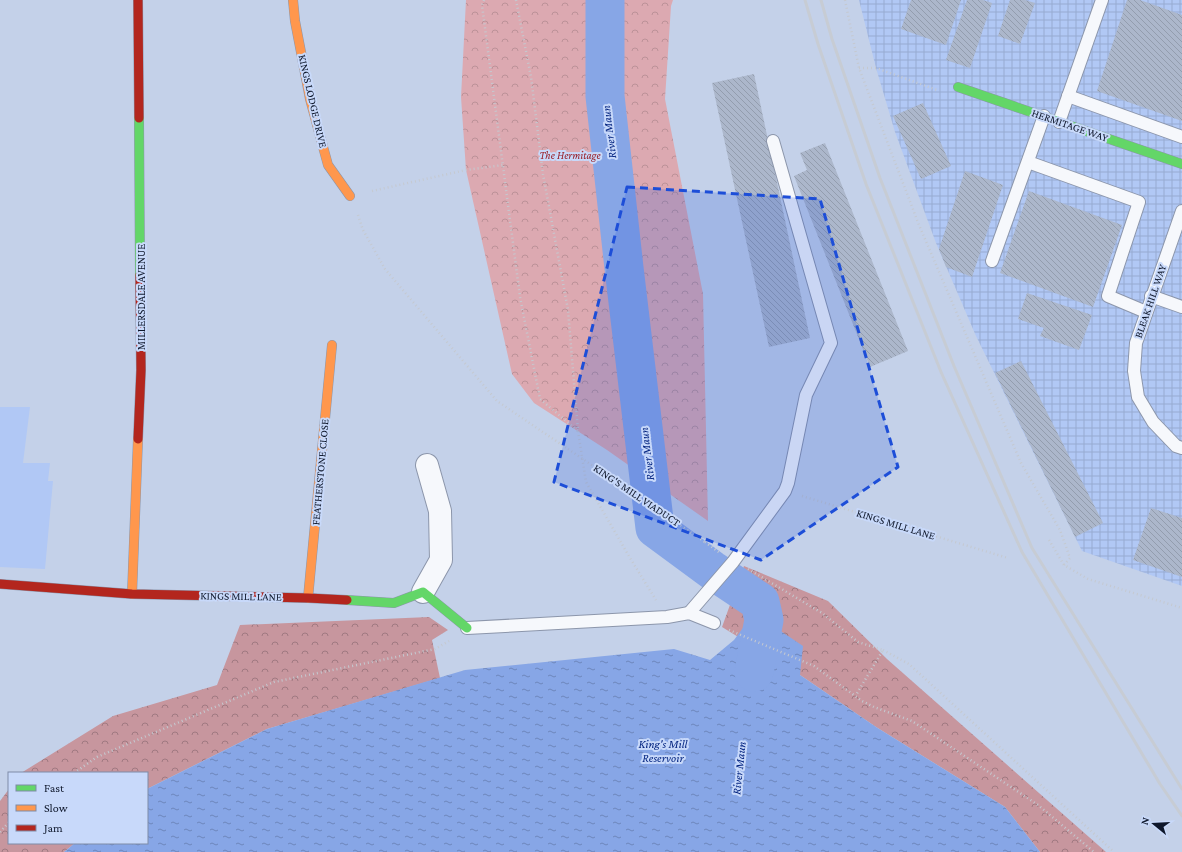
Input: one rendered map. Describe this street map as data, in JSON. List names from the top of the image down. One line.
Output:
{"streets":{"street":["KINGS LODGE DRIVE","HERMITAGE WAY","MILLERSDALE AVENUE","FEATHERSTONE CLOSE","KINGS MILL LANE"],"lane":["BLEAK HILL WAY"],"path":["KING'S MILL VIADUCT"]},"crossings":[["KINGS LODGE DRIVE","KING'S MILL VIADUCT"],["MILLERSDALE AVENUE","KINGS MILL LANE"],["FEATHERSTONE CLOSE","KINGS MILL LANE"]],"water":["River Maun","King's Mill Reservoir"],"parks":["The Hermitage"],"legend":["Fast","Slow","Jam"],"north":"left"}
